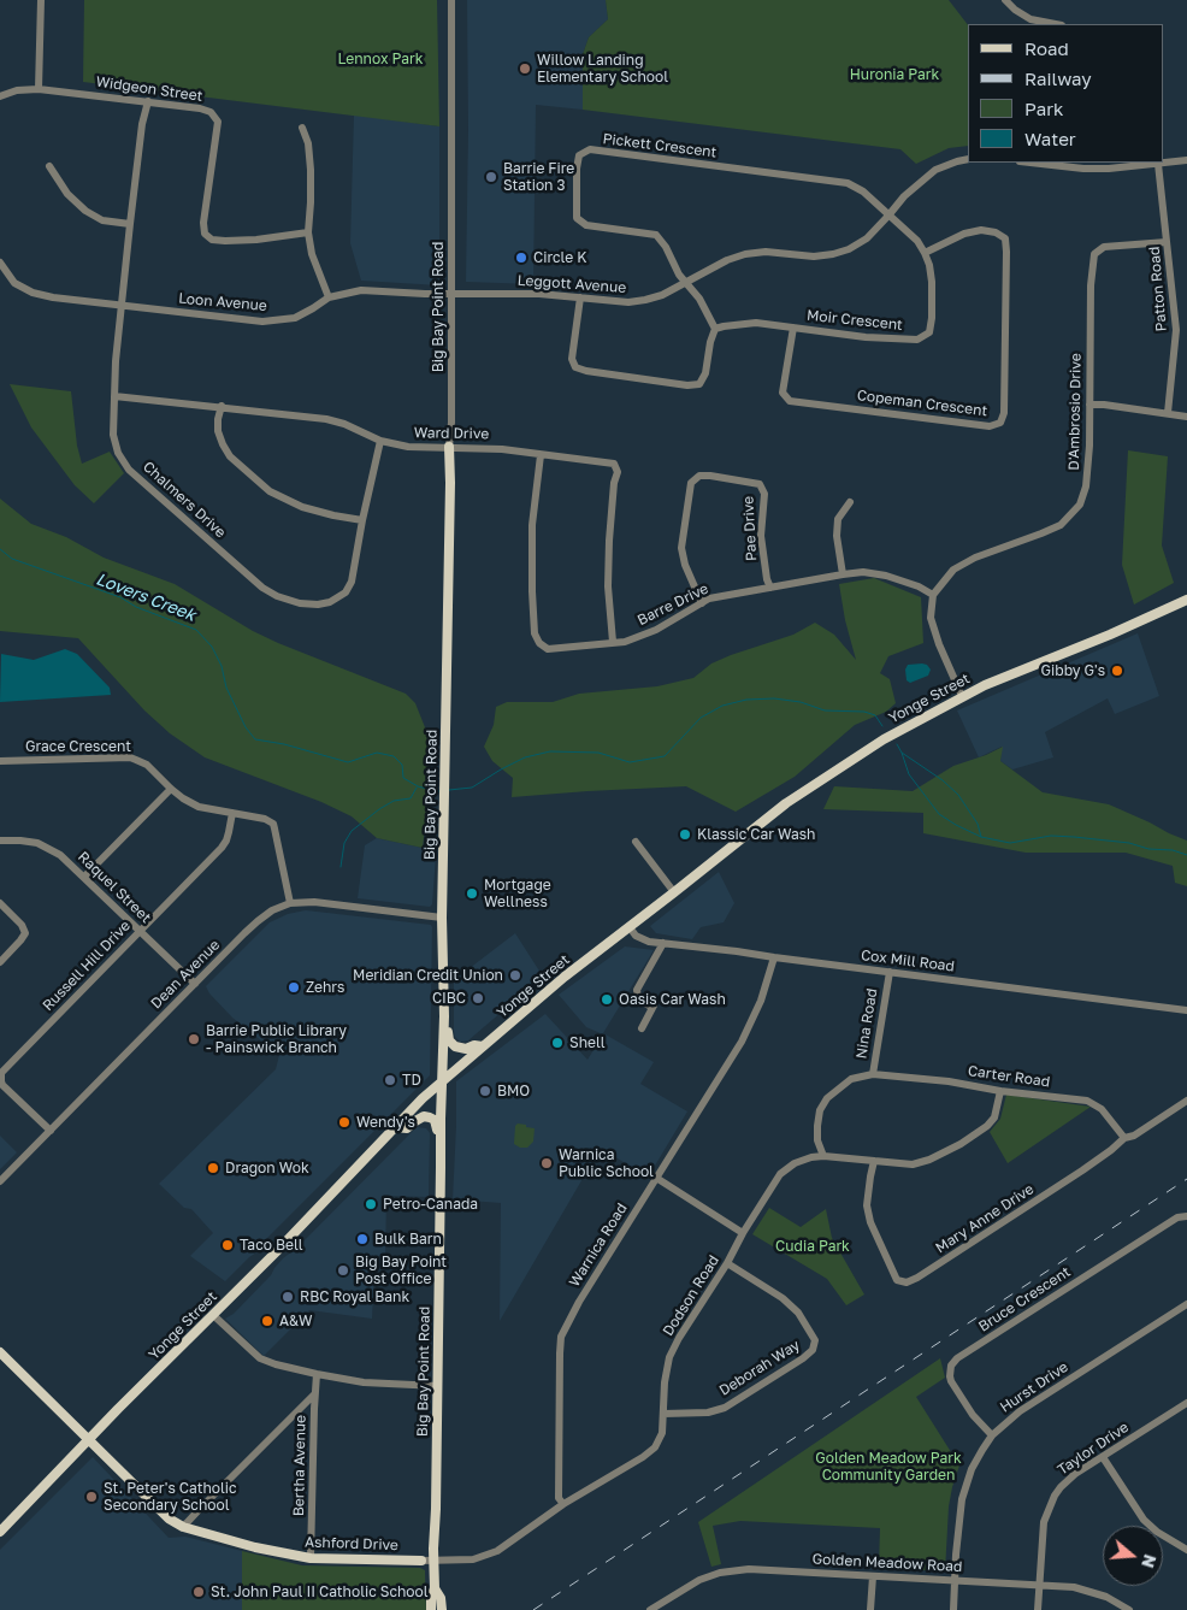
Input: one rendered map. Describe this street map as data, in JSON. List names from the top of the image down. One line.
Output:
{"streets":{"main road":["Big Bay Point Road","Yonge Street","Ashford Drive"],"street":["Widgeon Street","Pickett Crescent","Leggott Avenue","Patton Road","Loon Avenue","Moir Crescent","Copeman Crescent","D'Ambrosio Drive","Ward Drive","Chalmers Drive","Pae Drive","Barre Drive","Grace Crescent","Raquel Street","Cox Mill Road","Russell Hill Drive","Dean Avenue","Nina Road","Carter Road","Mary Anne Drive","Warnica Road","Dodson Road","Bruce Crescent","Deborah Way","Hurst Drive","Taylor Drive","Bertha Avenue","Golden Meadow Road"]},"crossings":[["Widgeon Street","Chalmers Drive"],["Pickett Crescent","Leggott Avenue"],["Pickett Crescent","Moir Crescent"],["Leggott Avenue","Loon Avenue"],["Leggott Avenue","Big Bay Point Road"],["Leggott Avenue","Moir Crescent"],["Patton Road","D'Ambrosio Drive"],["Loon Avenue","Big Bay Point Road"],["Loon Avenue","Chalmers Drive"],["Big Bay Point Road","Ward Drive"],["Big Bay Point Road","Yonge Street"],["Big Bay Point Road","Dean Avenue"],["Big Bay Point Road","Dodson Road"],["Big Bay Point Road","Ashford Drive"],["Moir Crescent","Copeman Crescent"],["D'Ambrosio Drive","Barre Drive"],["Ward Drive","Chalmers Drive"],["Ward Drive","Barre Drive"],["Pae Drive","Barre Drive"],["Yonge Street","Cox Mill Road"],["Yonge Street","Ashford Drive"],["Grace Crescent","Russell Hill Drive"],["Grace Crescent","Dean Avenue"],["Raquel Street","Russell Hill Drive"],["Raquel Street","Dean Avenue"],["Cox Mill Road","Nina Road"],["Cox Mill Road","Warnica Road"],["Russell Hill Drive","Dean Avenue"],["Nina Road","Carter Road"],["Nina Road","Dodson Road"],["Carter Road","Mary Anne Drive"],["Carter Road","Dodson Road"],["Mary Anne Drive","Dodson Road"],["Warnica Road","Dodson Road"],["Dodson Road","Deborah Way"],["Dodson Road","Ashford Drive"],["Bruce Crescent","Hurst Drive"],["Hurst Drive","Golden Meadow Road"],["Taylor Drive","Golden Meadow Road"],["Bertha Avenue","Ashford Drive"]],"water":["Lovers Creek"],"parks":["Lennox Park","Huronia Park","Cudia Park","Golden Meadow Park Community Garden"],"places":["Willow Landing Elementary School","Barrie Fire Station 3","Circle K","Gibby G's","Klassic Car Wash","Mortgage Wellness","Meridian Credit Union","Zehrs","CIBC","Oasis Car Wash","Barrie Public Library - Painswick Branch","Shell","TD","BMO","Wendy's","Warnica Public School","Dragon Wok","Petro-Canada","Bulk Barn","Taco Bell","Big Bay Point Post Office","RBC Royal Bank","A&W","St. Peter's Catholic Secondary School","St. John Paul II Catholic School"],"legend":["Road","Railway","Park","Water"],"north":"right"}
